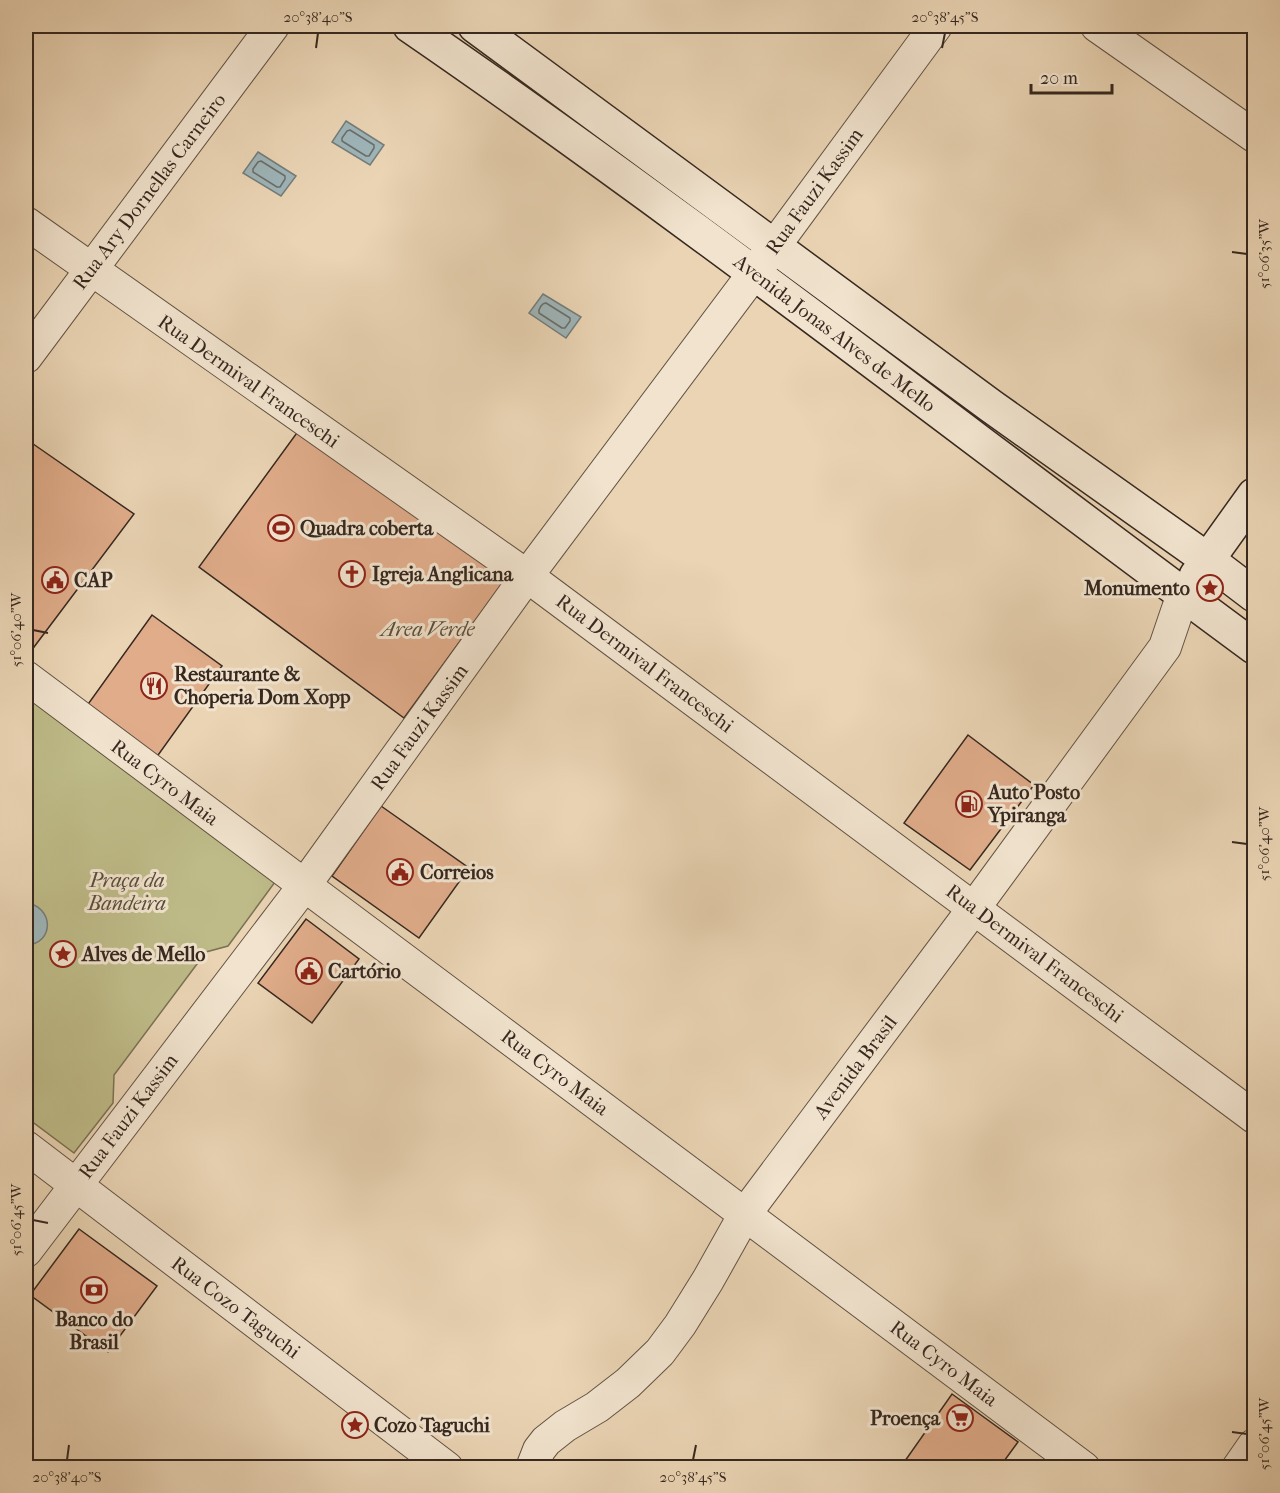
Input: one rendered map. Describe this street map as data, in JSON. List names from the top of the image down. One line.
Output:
{"streets":{"main road":["Avenida Jonas Alves de Mello","Avenida Brasil"],"street":["Rua Ary Dornellas Carneiro","Rua Fauzi Kassim","Rua Dermival Franceschi","Rua Cyro Maia","Rua Cozo Taguchi"]},"crossings":[["Rua Ary Dornellas Carneiro","Rua Dermival Franceschi"],["Rua Fauzi Kassim","Avenida Jonas Alves de Mello"],["Rua Fauzi Kassim","Rua Dermival Franceschi"],["Rua Fauzi Kassim","Rua Cyro Maia"],["Rua Fauzi Kassim","Rua Cozo Taguchi"],["Avenida Jonas Alves de Mello","Avenida Brasil"],["Rua Dermival Franceschi","Avenida Brasil"],["Rua Cyro Maia","Avenida Brasil"]],"parks":["Area Verde","Praça da Bandeira"],"places":{"sports":["Quadra coberta"],"church":["Igreja Anglicana"],"public building":["CAP","Correios","Cartório"],"place":["Monumento","Alves de Mello","Cozo Taguchi"],"restaurant":["Restaurante & Choperia Dom Xopp"],"fuel station":["Auto Posto Ypiranga"],"bank":["Banco do Brasil"],"supermarket":["Proença"]},"scale_bar":"20 m","coordinates":["20°38'40\"S","20°38'45\"S","51°06'35\"W","51°06'40\"W","51°06'45\"W"]}
